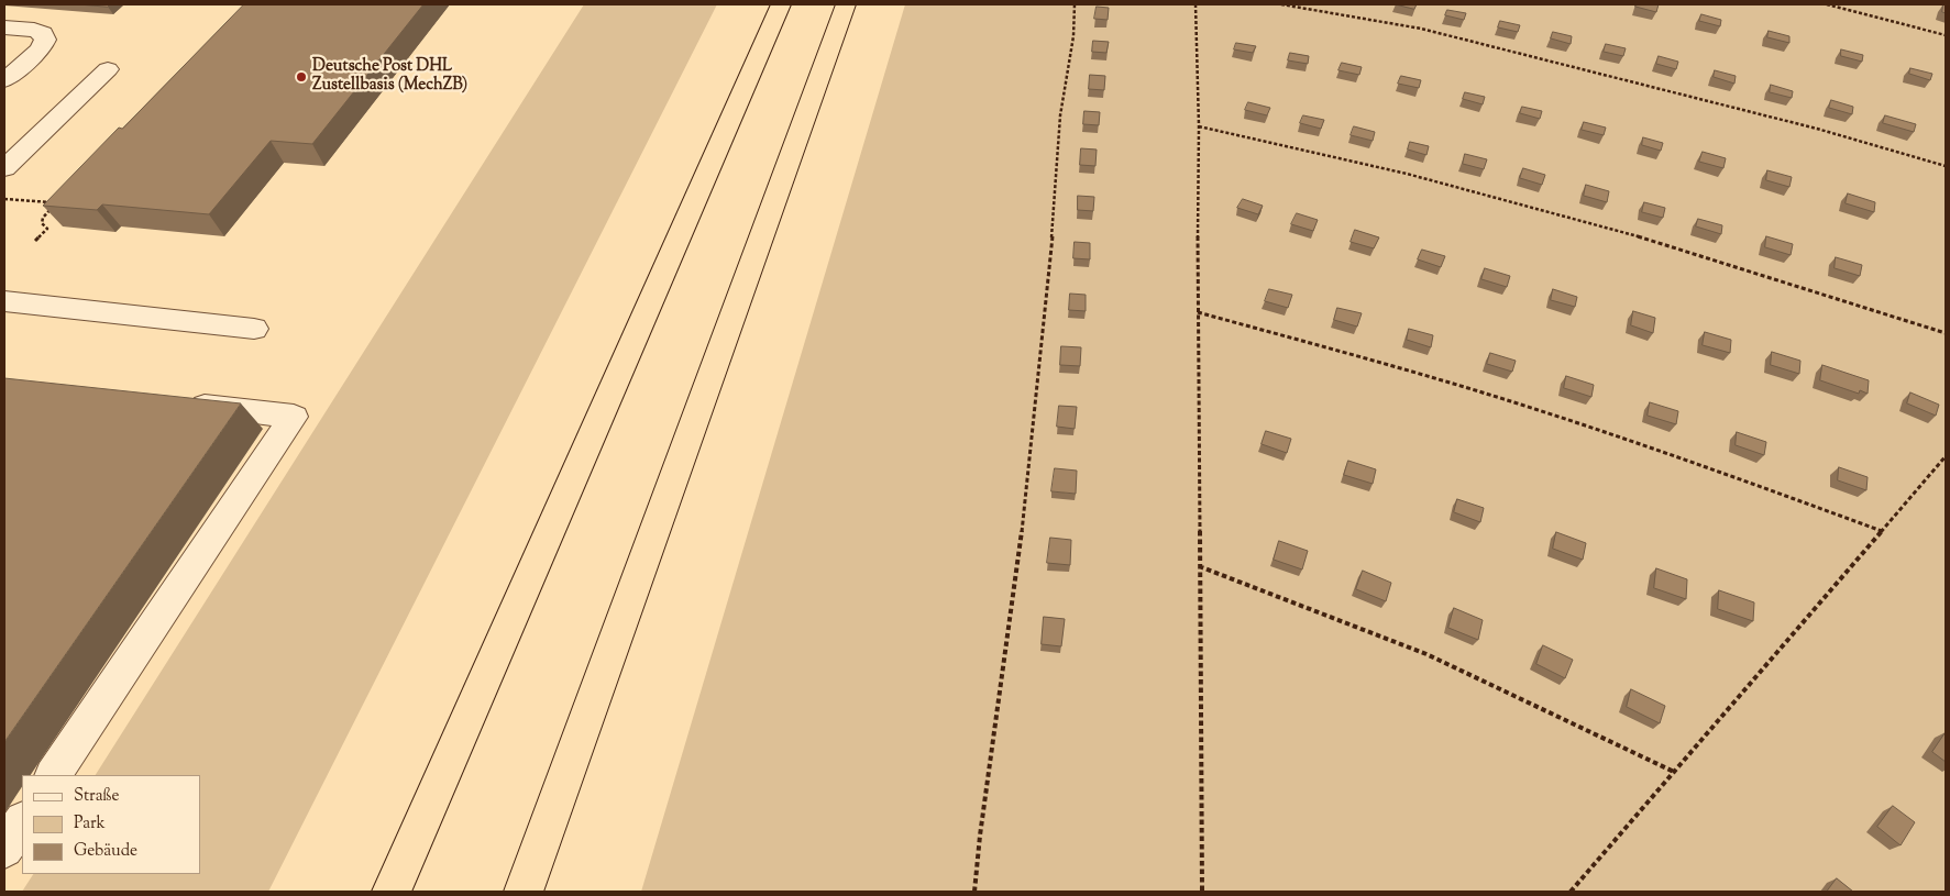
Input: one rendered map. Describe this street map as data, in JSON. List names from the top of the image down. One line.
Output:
{"places":["Deutsche Post DHL Zustellbasis (MechZB)"],"legend":["Straße","Park","Gebäude"]}
